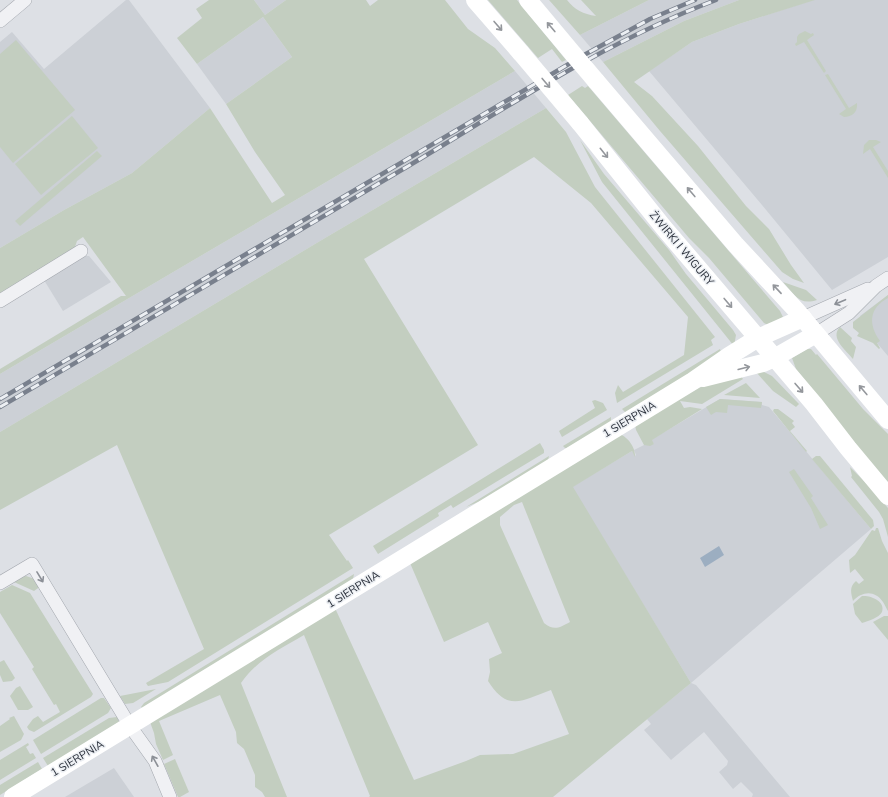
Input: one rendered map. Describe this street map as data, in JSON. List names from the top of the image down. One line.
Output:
{"streets":{"main road":["ŻWIRKI I WIGURY","1 SIERPNIA"]},"crossings":[["ŻWIRKI I WIGURY","1 SIERPNIA"]]}
